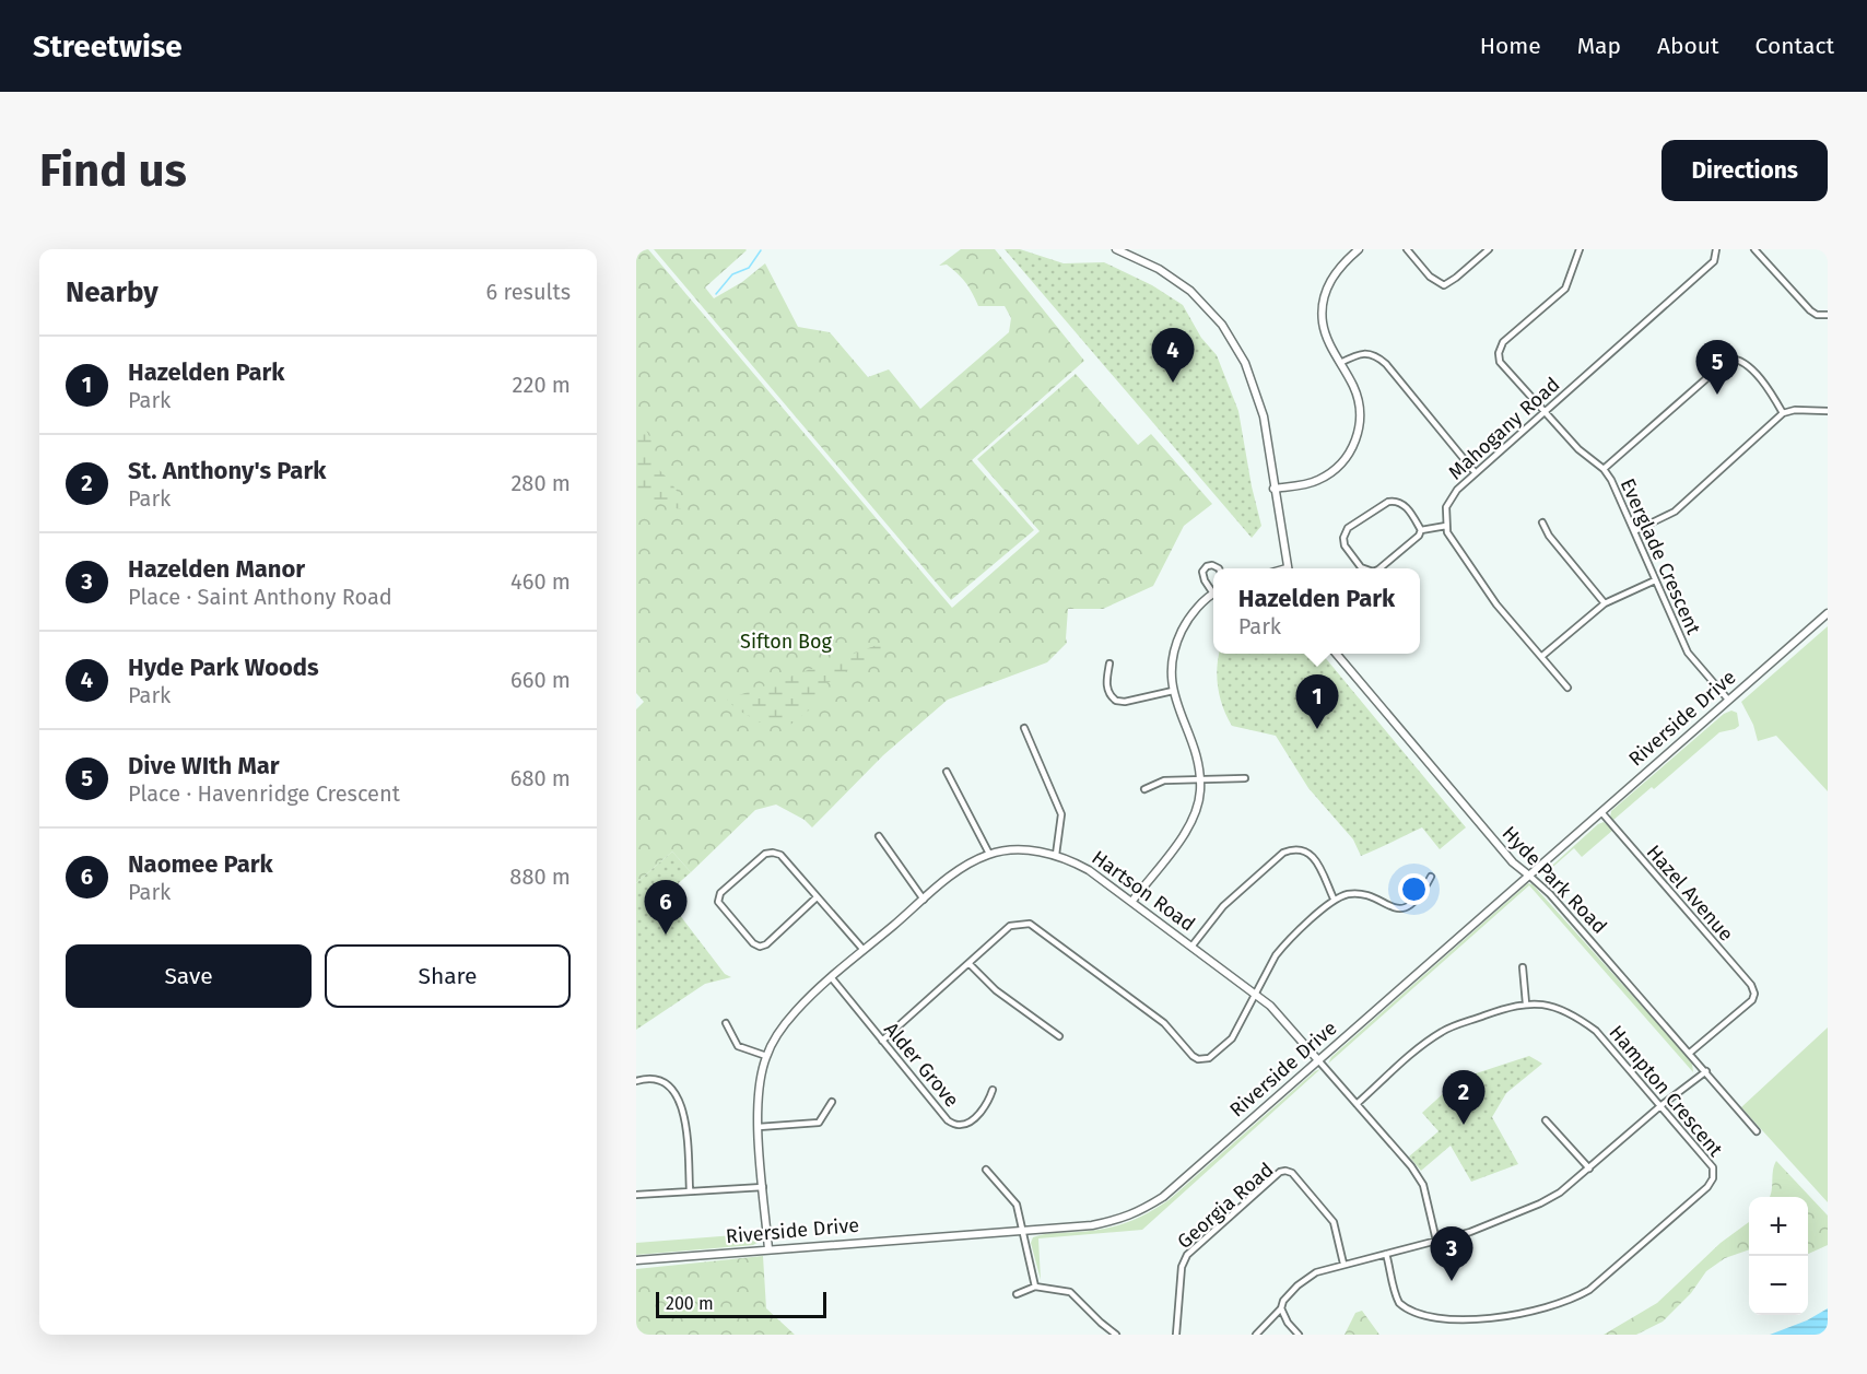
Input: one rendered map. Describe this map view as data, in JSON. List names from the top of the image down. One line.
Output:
{"streets":{"main road":["Riverside Drive","Hyde Park Road","Hartson Road"],"street":["Mahogany Road","Everglade Crescent","Hazel Avenue","Alder Grove","Hampton Crescent","Georgia Road"]},"crossings":[["Mahogany Road","Everglade Crescent"],["Everglade Crescent","Riverside Drive"],["Riverside Drive","Hyde Park Road"],["Riverside Drive","Hartson Road"],["Riverside Drive","Hazel Avenue"],["Hyde Park Road","Hazel Avenue"],["Hartson Road","Alder Grove"],["Hartson Road","Hampton Crescent"]],"parks":["Sifton Bog"],"scale_bar":"200 m","page":{"header":"Streetwise","nav":["Home","Map","About","Contact"],"buttons":["Directions",["Save","Share"]],"title":"Find us","heading":["Nearby","6 results"],"pins":["4","5","1","6","2","3"],"list":[{"mark":"1","name":"Hazelden Park","note":"Park","value":"220 m"},{"mark":"2","name":"St. Anthony's Park","note":"Park","value":"280 m"},{"mark":"3","name":"Hazelden Manor","note":"Place · Saint Anthony Road","value":"460 m"},{"mark":"4","name":"Hyde Park Woods","note":"Park","value":"660 m"},{"mark":"5","name":"Dive WIth Mar","note":"Place · Havenridge Crescent","value":"680 m"},{"mark":"6","name":"Naomee Park","note":"Park","value":"880 m"}],"popup":["Hazelden Park","Park"],"map_buttons":["+","−"],"scale":"200 m"}}
